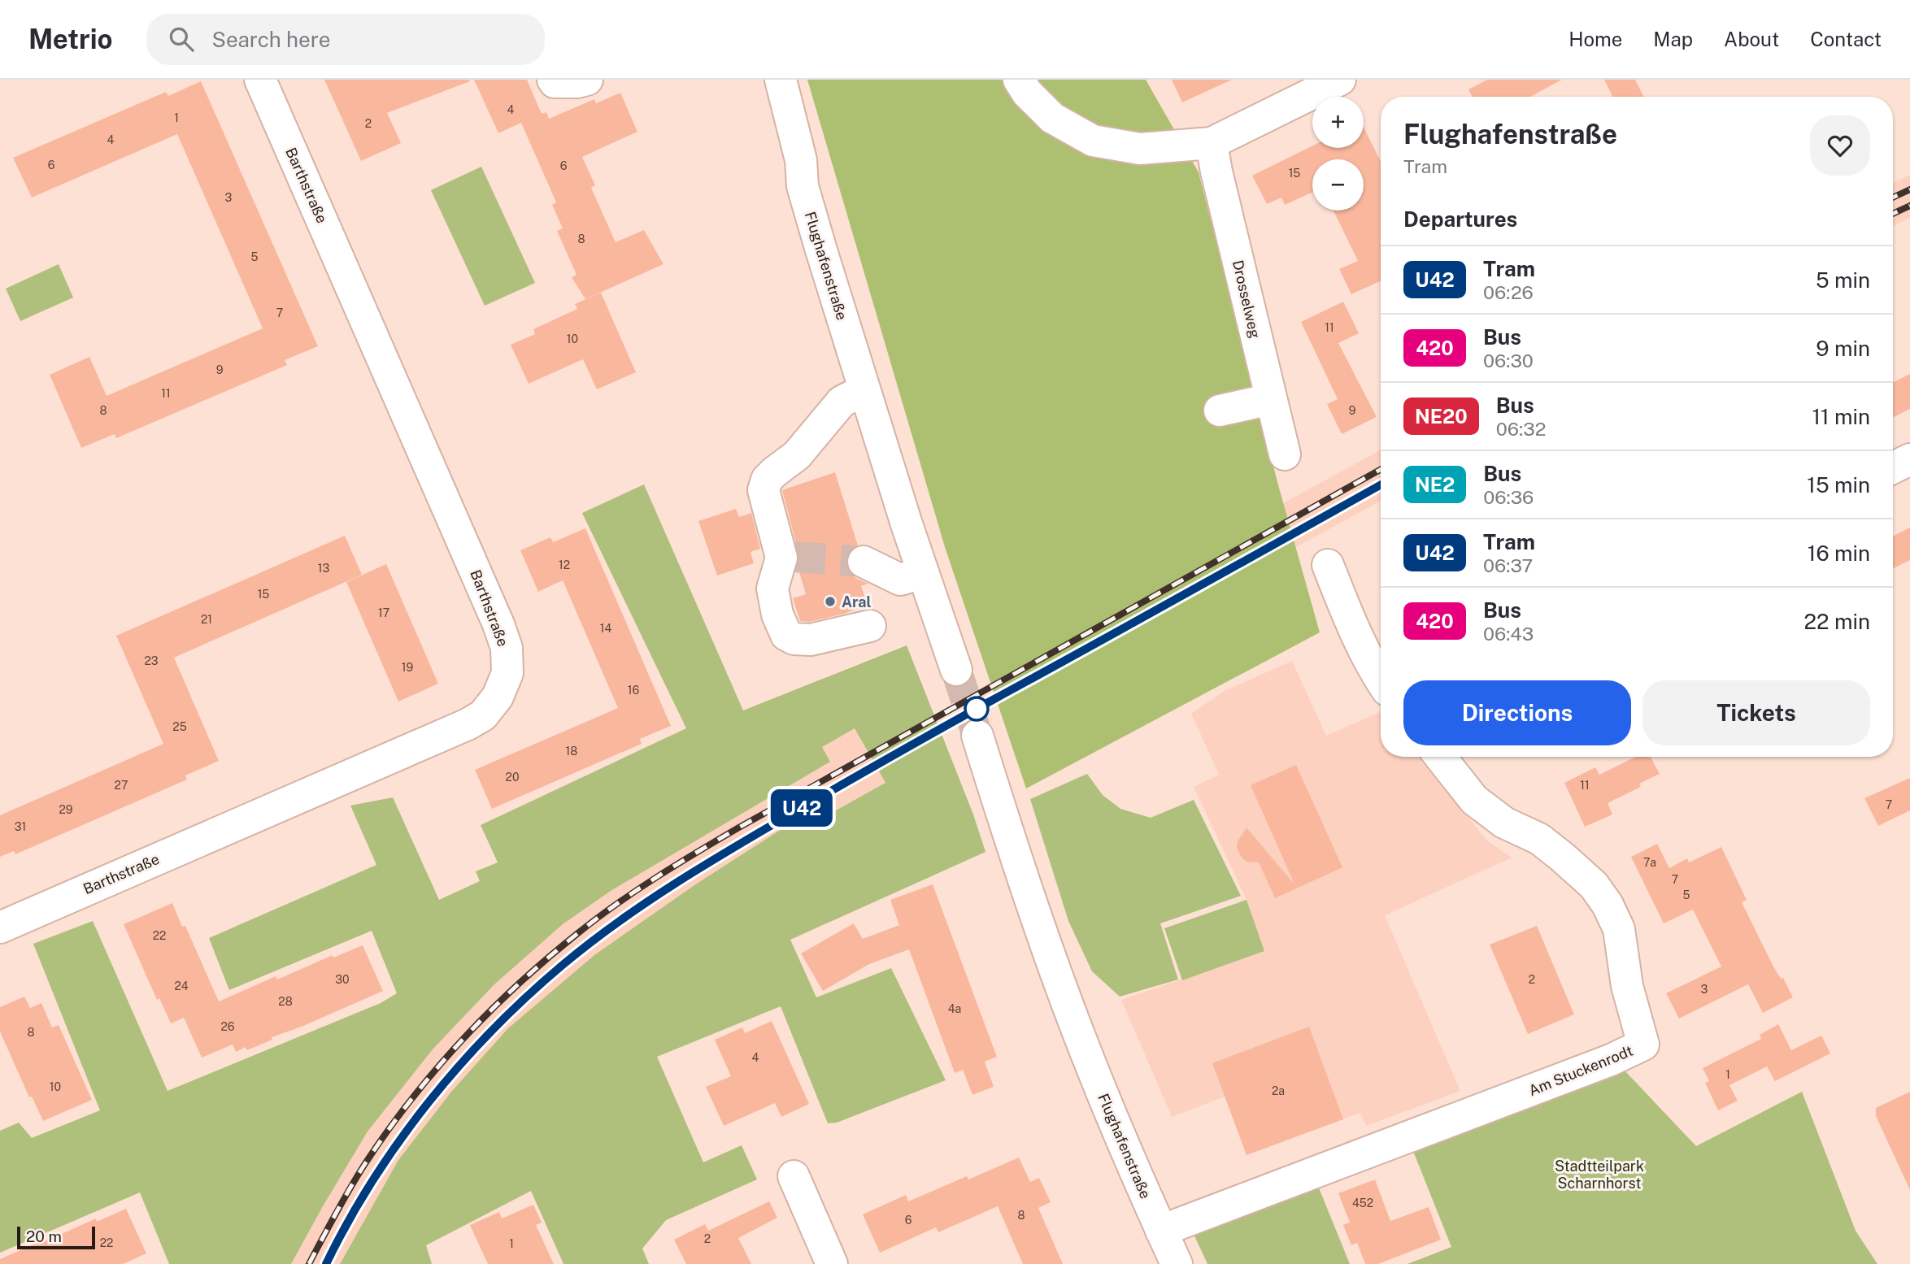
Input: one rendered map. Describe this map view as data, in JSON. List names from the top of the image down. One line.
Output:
{"streets":{"street":["Barthstraße","Flughafenstraße","Drosselweg","Am Stuckenrodt"]},"crossings":[["Flughafenstraße","Am Stuckenrodt"]],"parks":["Stadtteilpark Scharnhorst"],"places":["Aral"],"lines":["tram line U42"],"house_numbers":["4","1","2","4","6","6","15","3","8","5","7","11","10","9","11","8","9","12","13","15","17","21","14","23","19","16","25","18","20","27","11","7","29","31","7a","7","5","22","30","2","24","3","28","4a","26","8","4","1","10","2a","452","8","6","2","22","1"],"scale_bar":"20 m","page":{"header":"Metrio","search":"Search here","nav":["Home","Map","About","Contact"],"on_map":"U42","map_buttons":["+","−"],"heading":[["Flughafenstraße","Tram"],"Departures"],"list":[{"mark":"U42","name":"Tram","note":"06:26","value":"5 min"},{"mark":"420","name":"Bus","note":"06:30","value":"9 min"},{"mark":"NE20","name":"Bus","note":"06:32","value":"11 min"},{"mark":"NE2","name":"Bus","note":"06:36","value":"15 min"},{"mark":"U42","name":"Tram","note":"06:37","value":"16 min"},{"mark":"420","name":"Bus","note":"06:43","value":"22 min"}],"buttons":["Directions","Tickets"],"scale":"20 m"}}
